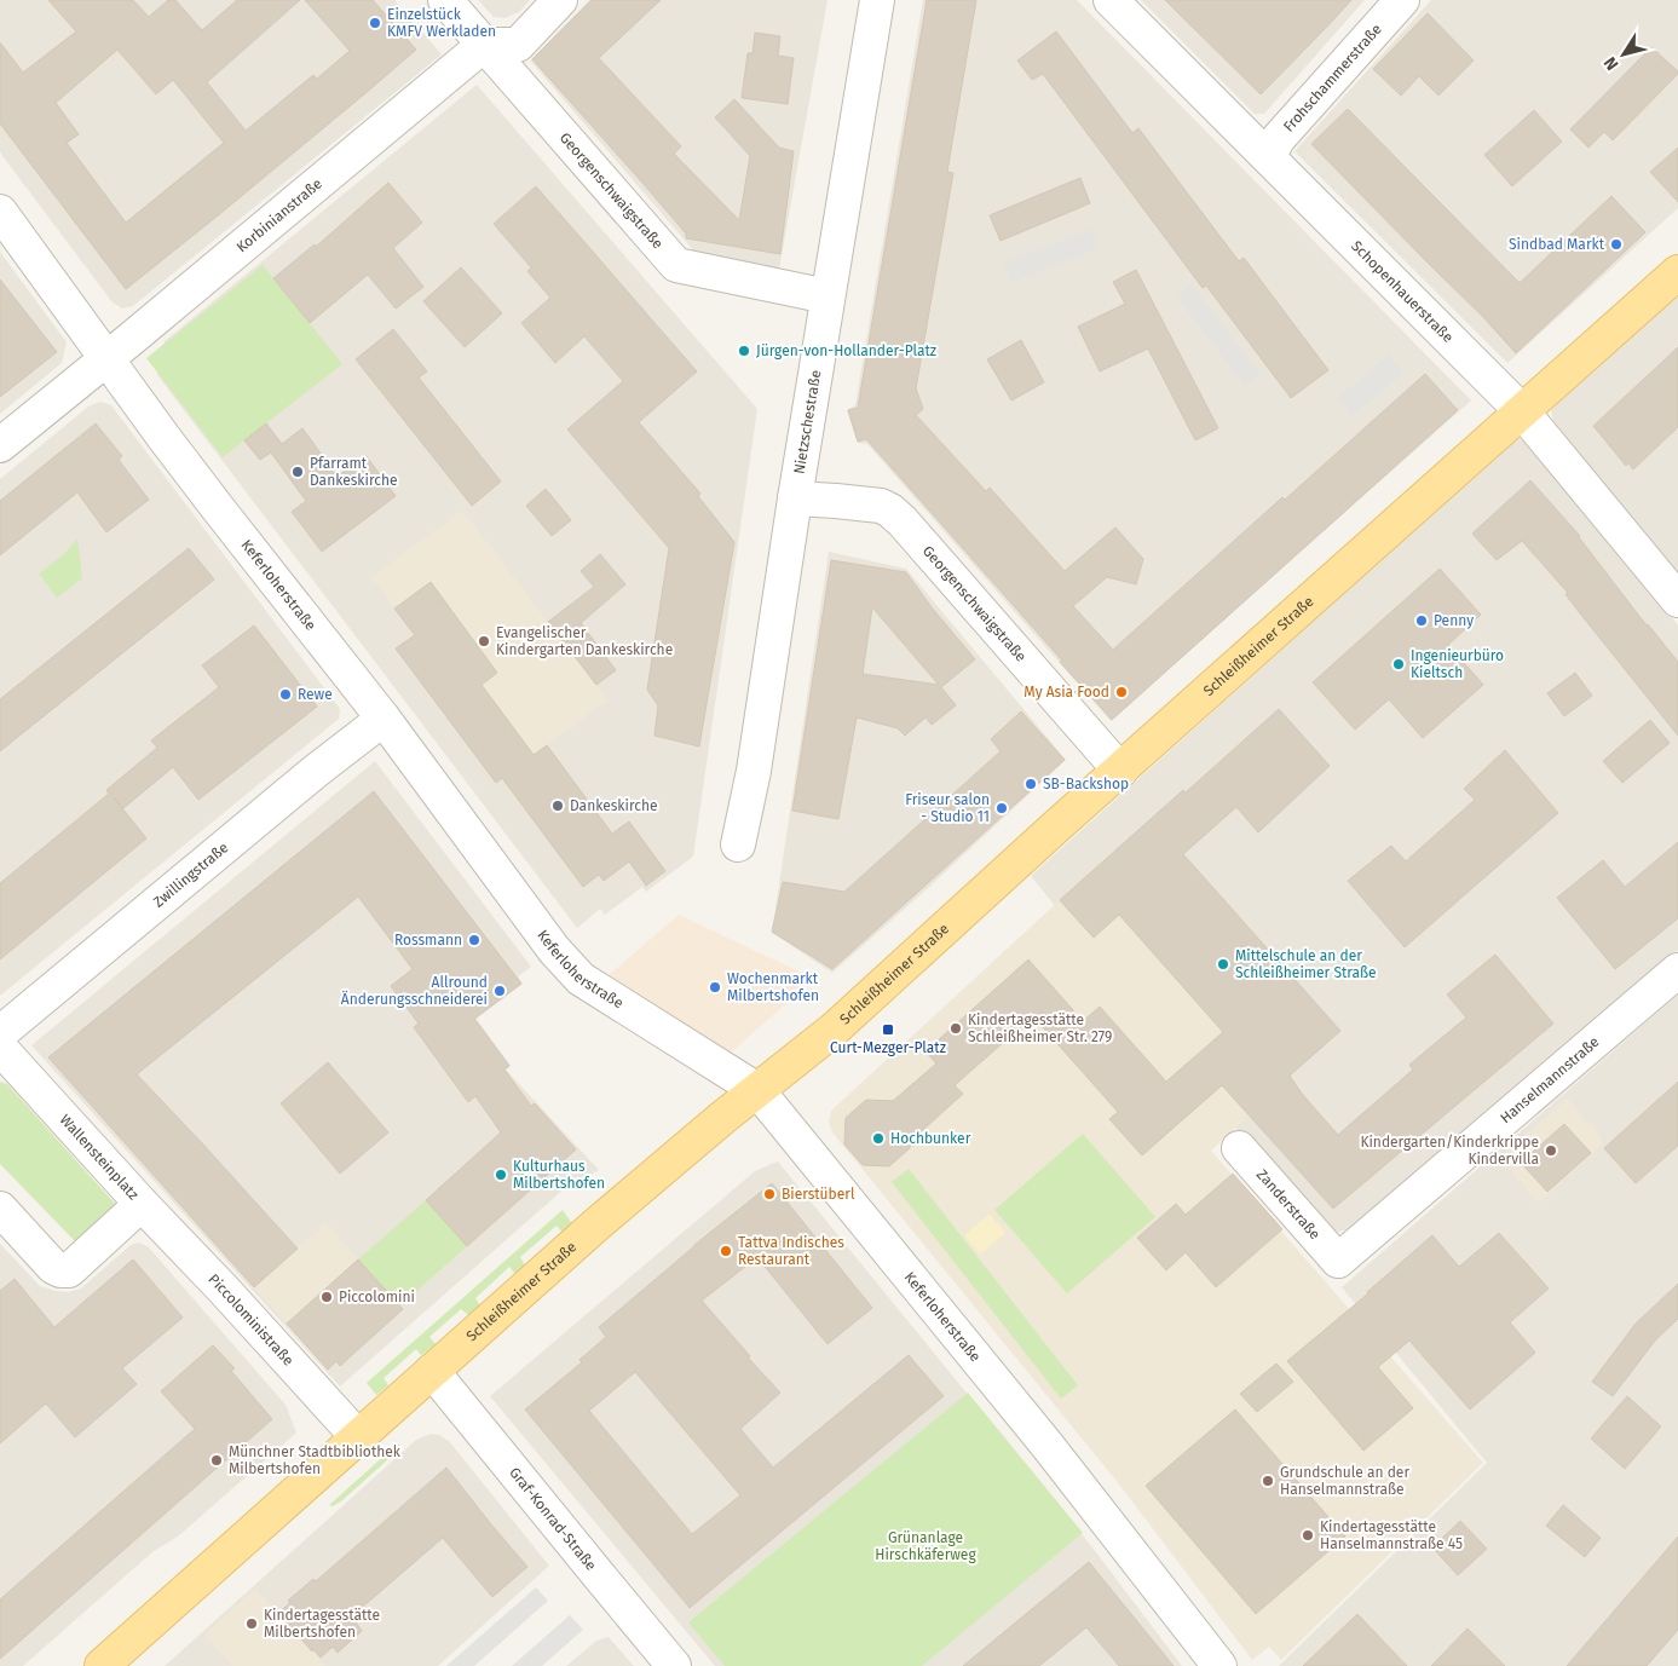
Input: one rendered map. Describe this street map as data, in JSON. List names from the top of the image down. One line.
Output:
{"streets":{"main road":["Schleißheimer Straße"],"street":["Frohschammerstraße","Georgenschwaigstraße","Korbinianstraße","Schopenhauerstraße","Nietzschestraße","Keferloherstraße","Zwillingstraße","Hanselmannstraße","Wallensteinplatz","Zanderstraße","Piccoloministraße","Graf-Konrad-Straße"]},"crossings":[["Frohschammerstraße","Schopenhauerstraße"],["Georgenschwaigstraße","Korbinianstraße"],["Georgenschwaigstraße","Nietzschestraße"],["Georgenschwaigstraße","Schleißheimer Straße"],["Korbinianstraße","Keferloherstraße"],["Schopenhauerstraße","Schleißheimer Straße"],["Keferloherstraße","Schleißheimer Straße"],["Keferloherstraße","Zwillingstraße"],["Schleißheimer Straße","Piccoloministraße"],["Schleißheimer Straße","Graf-Konrad-Straße"],["Hanselmannstraße","Zanderstraße"],["Wallensteinplatz","Piccoloministraße"]],"parks":["Grünanlage Hirschkäferweg"],"places":{"other":["Einzelstück KMFV Werkladen","Sindbad Markt","Jürgen-von-Hollander-Platz","Pfarramt Dankeskirche","Penny","Evangelischer Kindergarten Dankeskirche","Ingenieurbüro Kieltsch","My Asia Food","Rewe","SB-Backshop","Dankeskirche","Friseur salon - Studio 11","Rossmann","Mittelschule an der Schleißheimer Straße","Wochenmarkt Milbertshofen","Allround Änderungsschneiderei","Kindertagesstätte Schleißheimer Str. 279","Hochbunker","Kindergarten/Kinderkrippe Kindervilla","Kulturhaus Milbertshofen","Bierstüberl","Tattva Indisches Restaurant","Piccolomini","Münchner Stadtbibliothek Milbertshofen","Grundschule an der Hanselmannstraße","Kindertagesstätte Hanselmannstraße 45","Kindertagesstätte Milbertshofen"],"transit":["Curt-Mezger-Platz"]},"north":"bottom left"}
